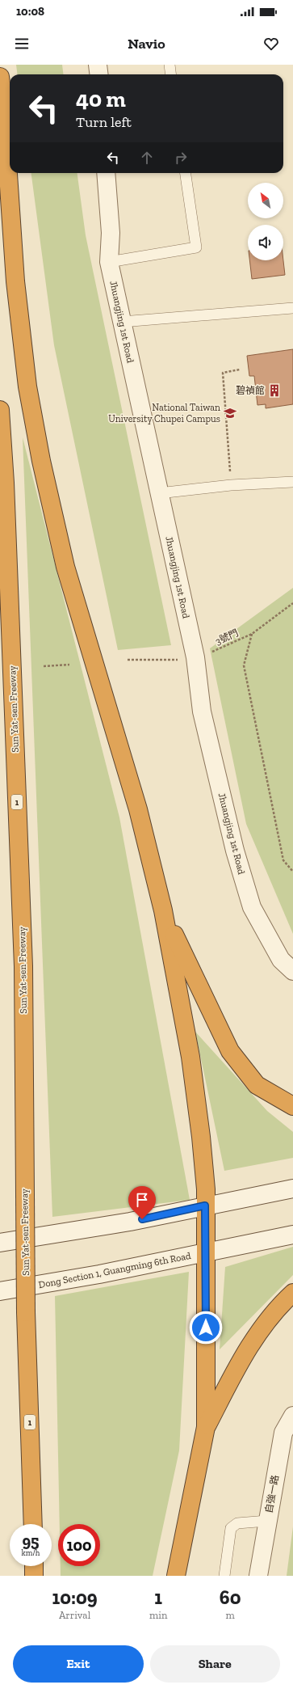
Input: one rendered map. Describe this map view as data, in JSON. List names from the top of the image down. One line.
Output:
{"streets":{"highway":["Sun Yat-sen Freeway","1"],"street":["Jhuangjing 1st Road","Dong Section 1, Guangming 6th Road","自強一路"],"path":["3號門"]},"places":{"building":["碧禎館"],"school or university":["National Taiwan University Chupei Campus"]},"north":"top left","page":{"status":"10:08","header":"Navio","turn":["40 m","Turn left"],"speed":"95 km/h","limit":"100","eta":["10:09","Arrival","1","min","60","m"],"buttons":["Exit","Share"]}}
